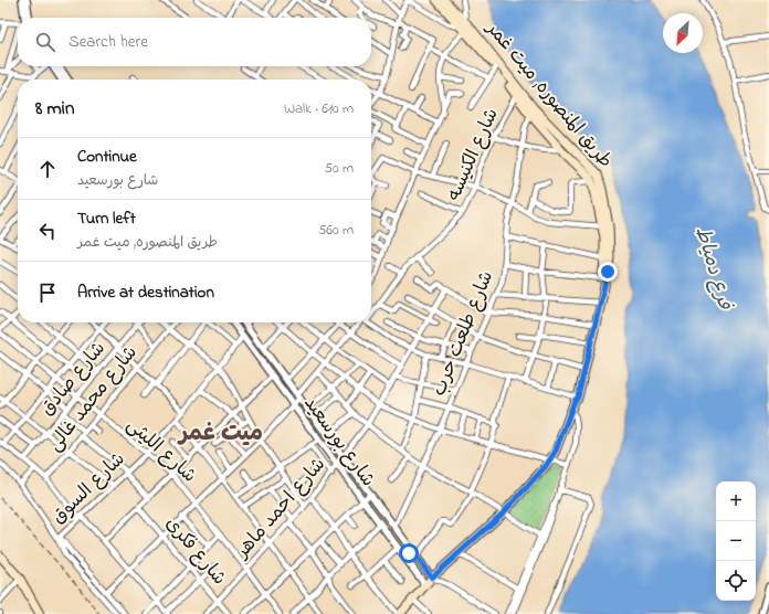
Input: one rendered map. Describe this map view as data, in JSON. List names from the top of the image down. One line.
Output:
{"streets":{"main road":["طريق المنصوره, ميت غمر"],"street":["شارع الكنيسه","شارع طلعت حرب","شارع صادق","شارع محمد غالى","شارع بورسعيد","شارع الليثى","شارع السوق","شارع احمد ماهر","شارع فكرى"]},"crossings":[["طريق المنصوره, ميت غمر","شارع الكنيسه"],["طريق المنصوره, ميت غمر","شارع طلعت حرب"],["طريق المنصوره, ميت غمر","شارع بورسعيد"],["شارع الكنيسه","شارع بورسعيد"],["شارع الكنيسه","شارع الليثى"],["شارع الكنيسه","شارع فكرى"],["شارع طلعت حرب","شارع بورسعيد"],["شارع صادق","شارع الليثى"],["شارع محمد غالى","شارع الليثى"],["شارع بورسعيد","شارع السوق"],["شارع بورسعيد","شارع احمد ماهر"],["شارع الليثى","شارع السوق"],["شارع الليثى","شارع احمد ماهر"],["شارع احمد ماهر","شارع فكرى"]],"districts":["ميت غمر"],"water":["فرع دمياط"],"north":"bottom left","page":{"search":"Search here","heading":["8 min","Walk · 610 m"],"list":[["Continue","شارع بورسعيد","50 m"],["Turn left","طريق المنصوره, ميت غمر","560 m"],"Arrive at destination"],"map_buttons":["+","−"]}}
